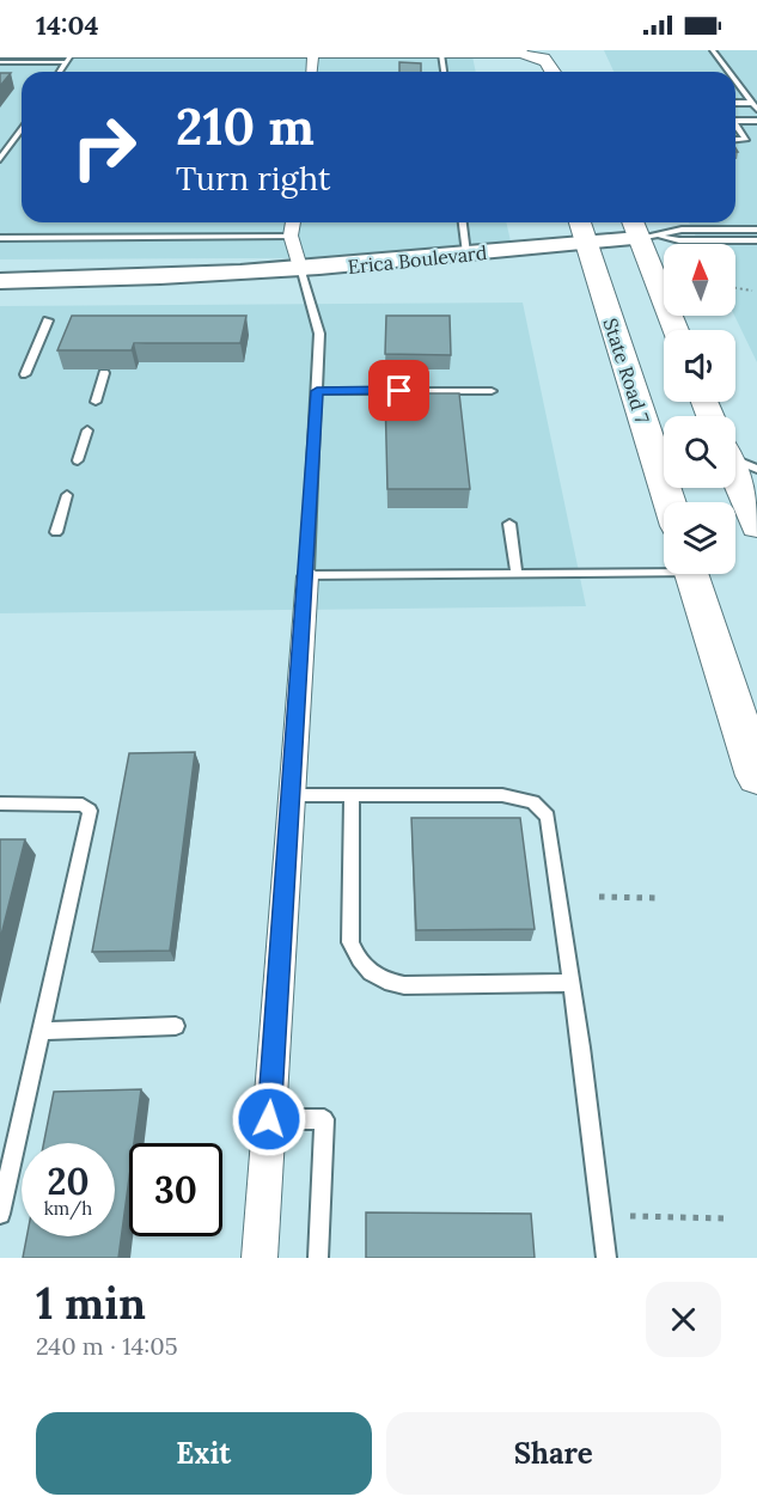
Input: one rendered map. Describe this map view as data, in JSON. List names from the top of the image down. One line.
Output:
{"streets":{"main road":["State Road 7"],"street":["Erica Boulevard"]},"crossings":[["Erica Boulevard","State Road 7"]],"north":"top","page":{"status":"14:04","turn":["210 m","Turn right"],"speed":"20 km/h","limit":"30","heading":["1 min","240 m · 14:05"],"buttons":["Exit","Share"]}}
